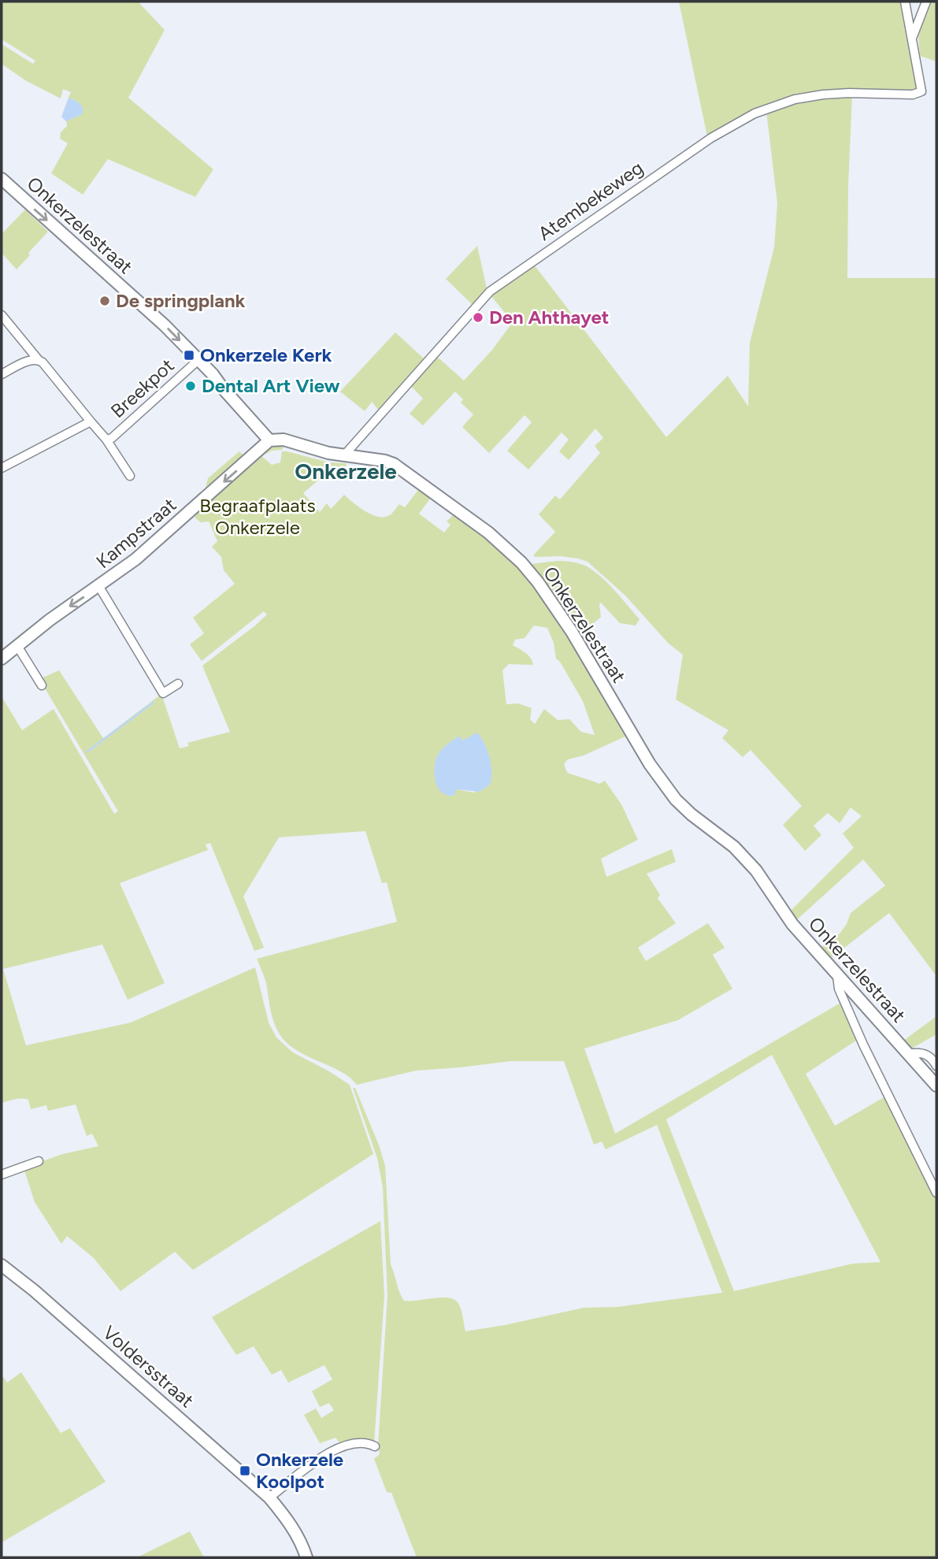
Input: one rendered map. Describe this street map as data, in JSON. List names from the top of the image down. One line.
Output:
{"streets":{"street":["Atembekeweg","Onkerzelestraat","Breekpot","Kampstraat","Voldersstraat"]},"crossings":[["Atembekeweg","Onkerzelestraat"],["Onkerzelestraat","Breekpot"],["Onkerzelestraat","Kampstraat"]],"one_way":["Kampstraat"],"districts":["Onkerzele"],"parks":["Begraafplaats Onkerzele"],"places":{"other":["De springplank","Den Ahthayet","Dental Art View"],"transit":["Onkerzele Kerk","Onkerzele Koolpot"]}}
